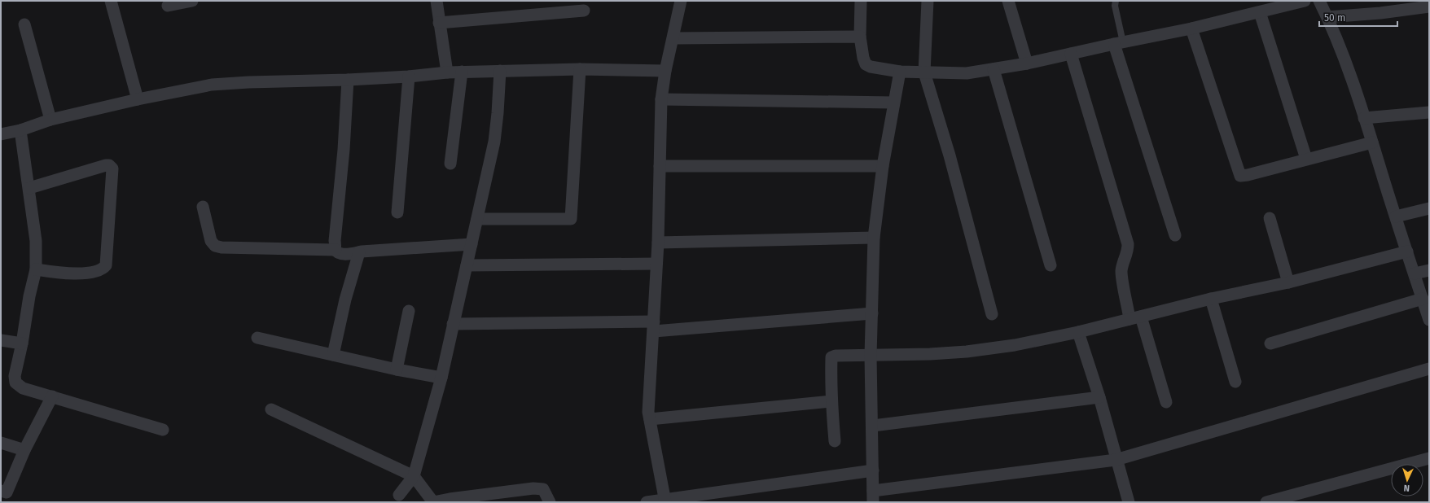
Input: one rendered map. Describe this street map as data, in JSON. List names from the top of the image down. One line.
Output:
{"scale_bar":"50 m","north":"bottom"}
